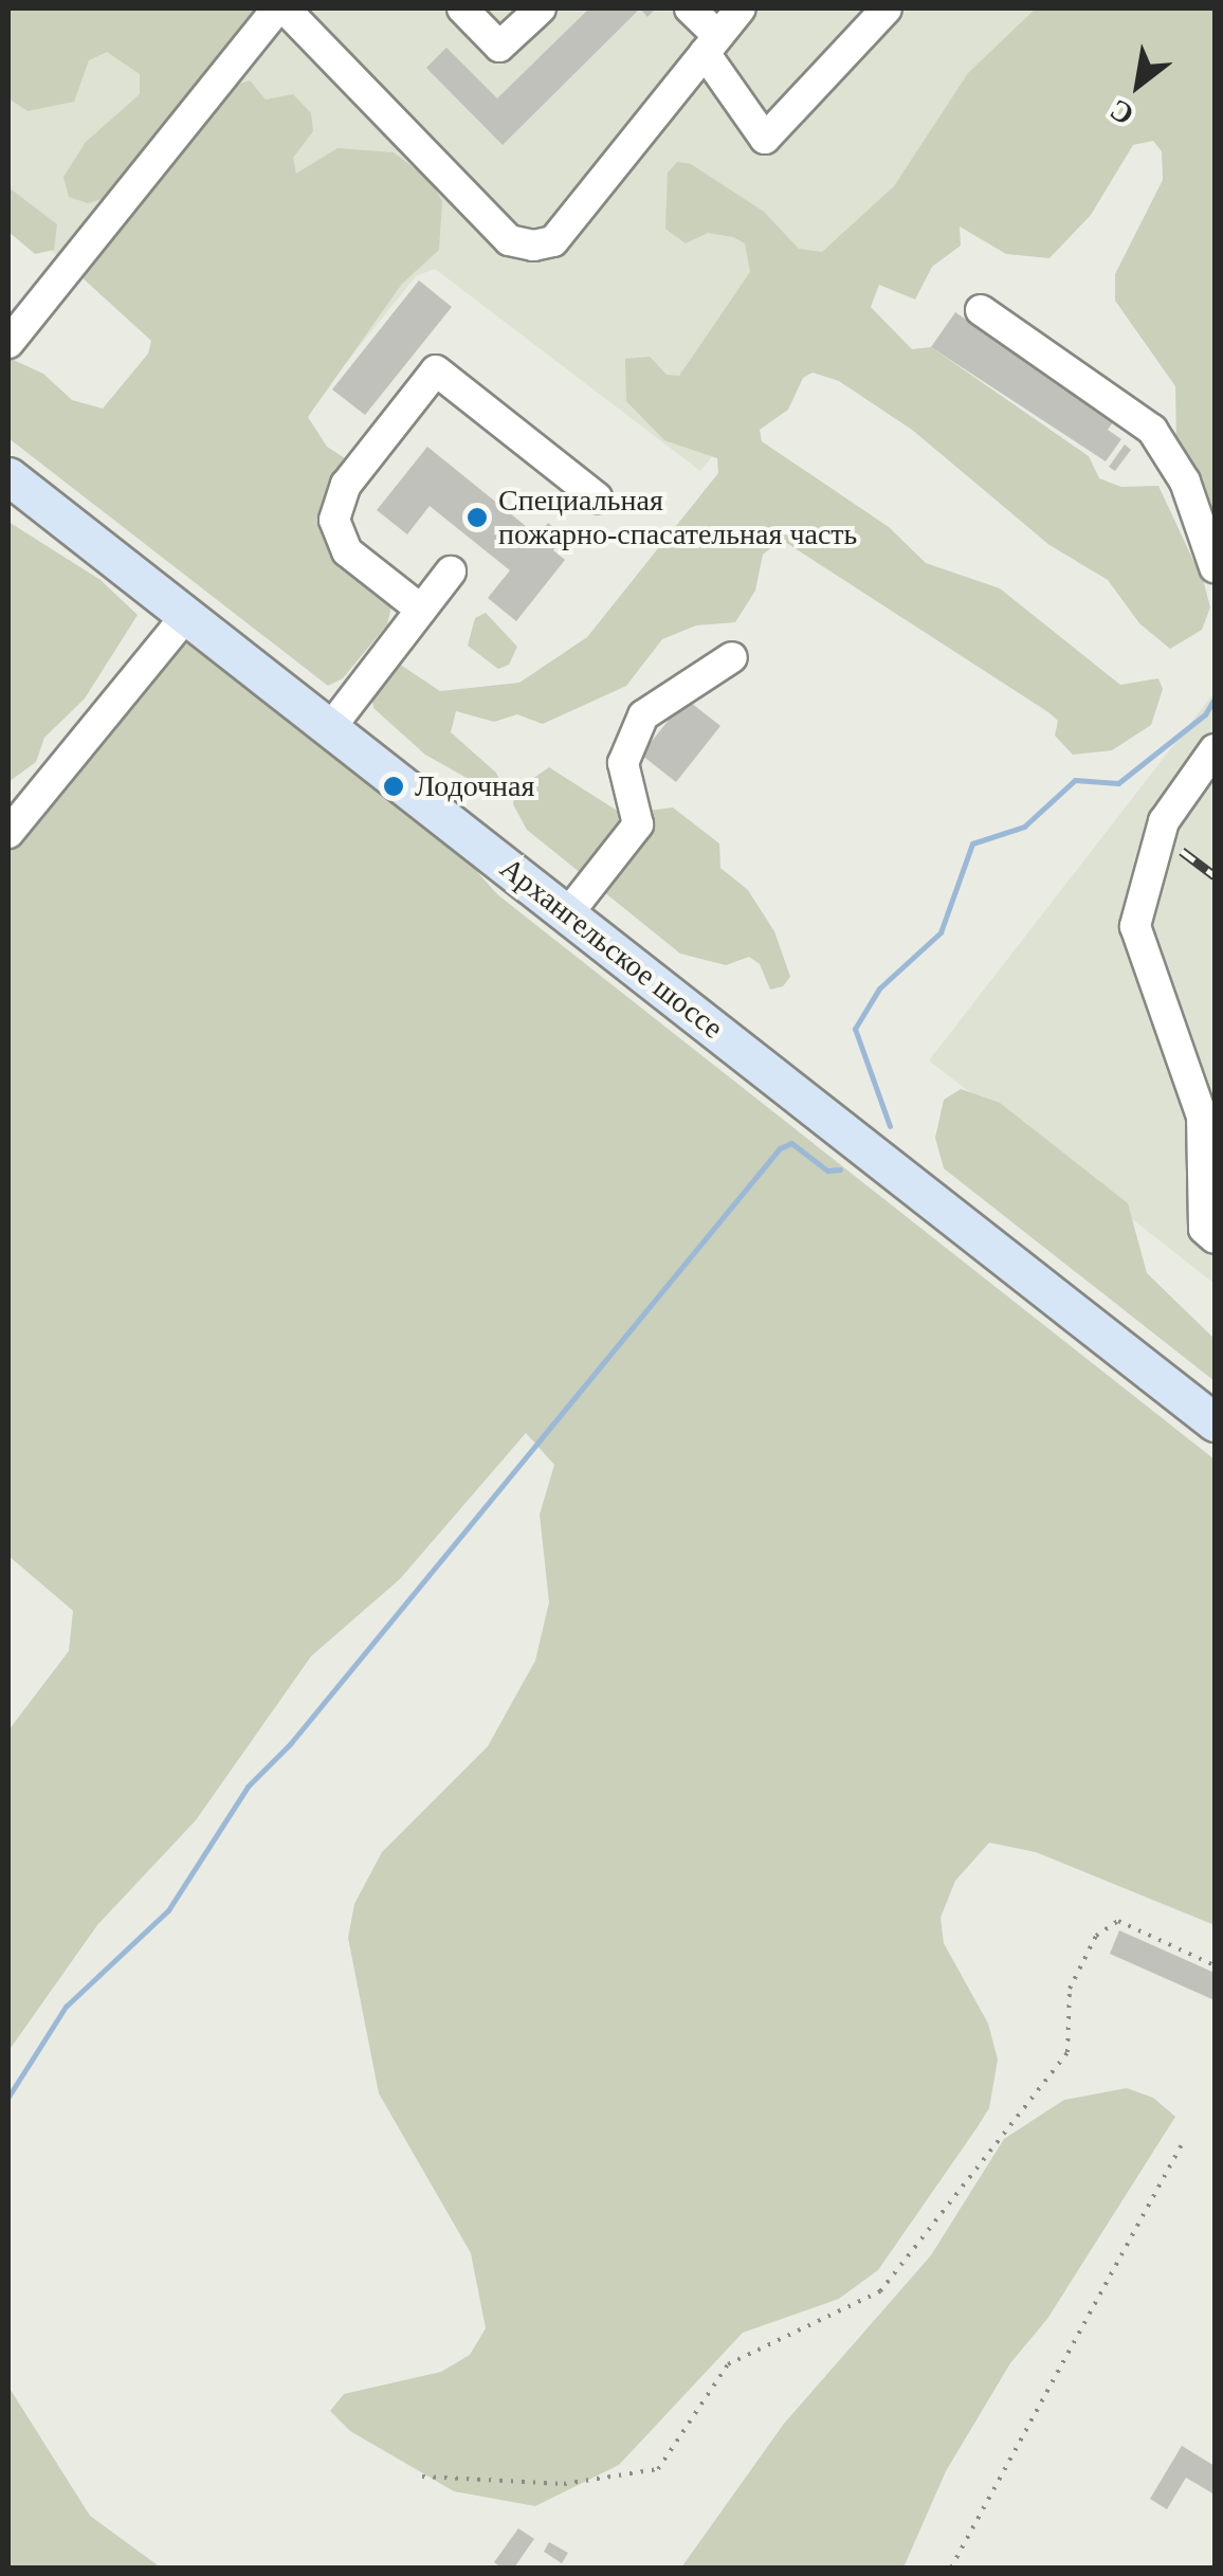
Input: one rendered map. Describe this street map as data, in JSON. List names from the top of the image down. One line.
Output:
{"streets":{"main road":["Архангельское шоссе"]},"places":["Специальная пожарно-спасательная часть","Лодочная"],"north":"bottom left"}
